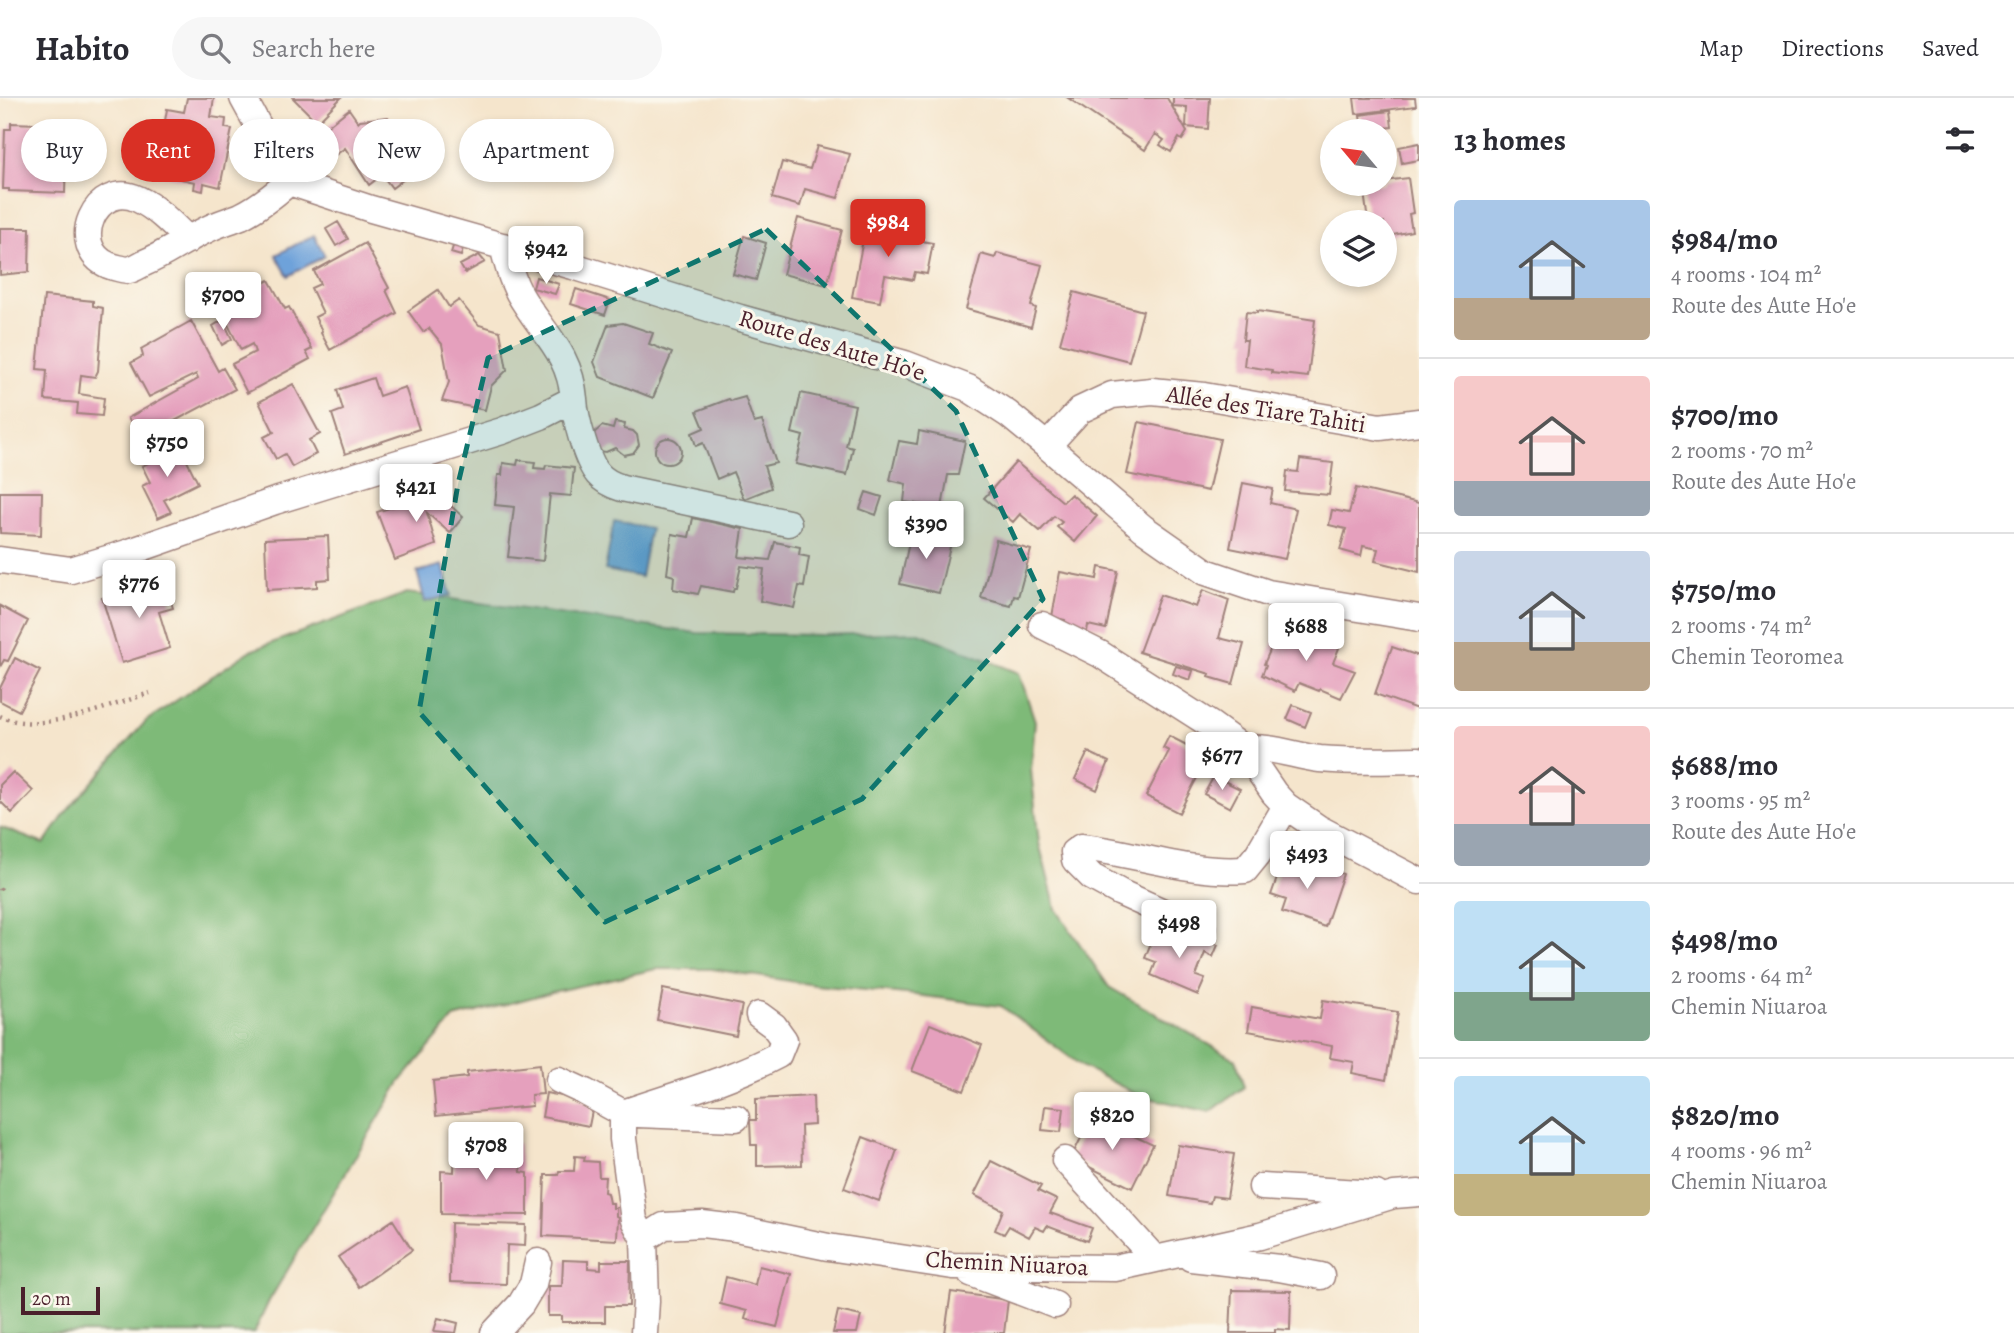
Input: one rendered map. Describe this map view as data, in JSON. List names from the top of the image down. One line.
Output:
{"streets":{"street":["Route des Aute Ho'e","Allée des Tiare Tahiti","Chemin Niuaroa"]},"crossings":[["Route des Aute Ho'e","Allée des Tiare Tahiti"]],"scale_bar":"20 m","north":"top left","page":{"header":"Habito","search":"Search here","nav":["Map","Directions","Saved"],"heading":"13 homes","chip":["Buy","Rent","Filters","New","Apartment"],"list":[{"name":"$984/mo","note":"4 rooms · 104 m² · Route des Aute Ho'e"},{"name":"$700/mo","note":"2 rooms · 70 m² · Route des Aute Ho'e"},{"name":"$750/mo","note":"2 rooms · 74 m² · Chemin Teoromea"},{"name":"$688/mo","note":"3 rooms · 95 m² · Route des Aute Ho'e"},{"name":"$498/mo","note":"2 rooms · 64 m² · Chemin Niuaroa"},{"name":"$820/mo","note":"4 rooms · 96 m² · Chemin Niuaroa"}],"price":["$984","$942","$700","$750","$421","$390","$776","$688","$677","$493","$498","$820","$708"],"scale":"20 m"}}
